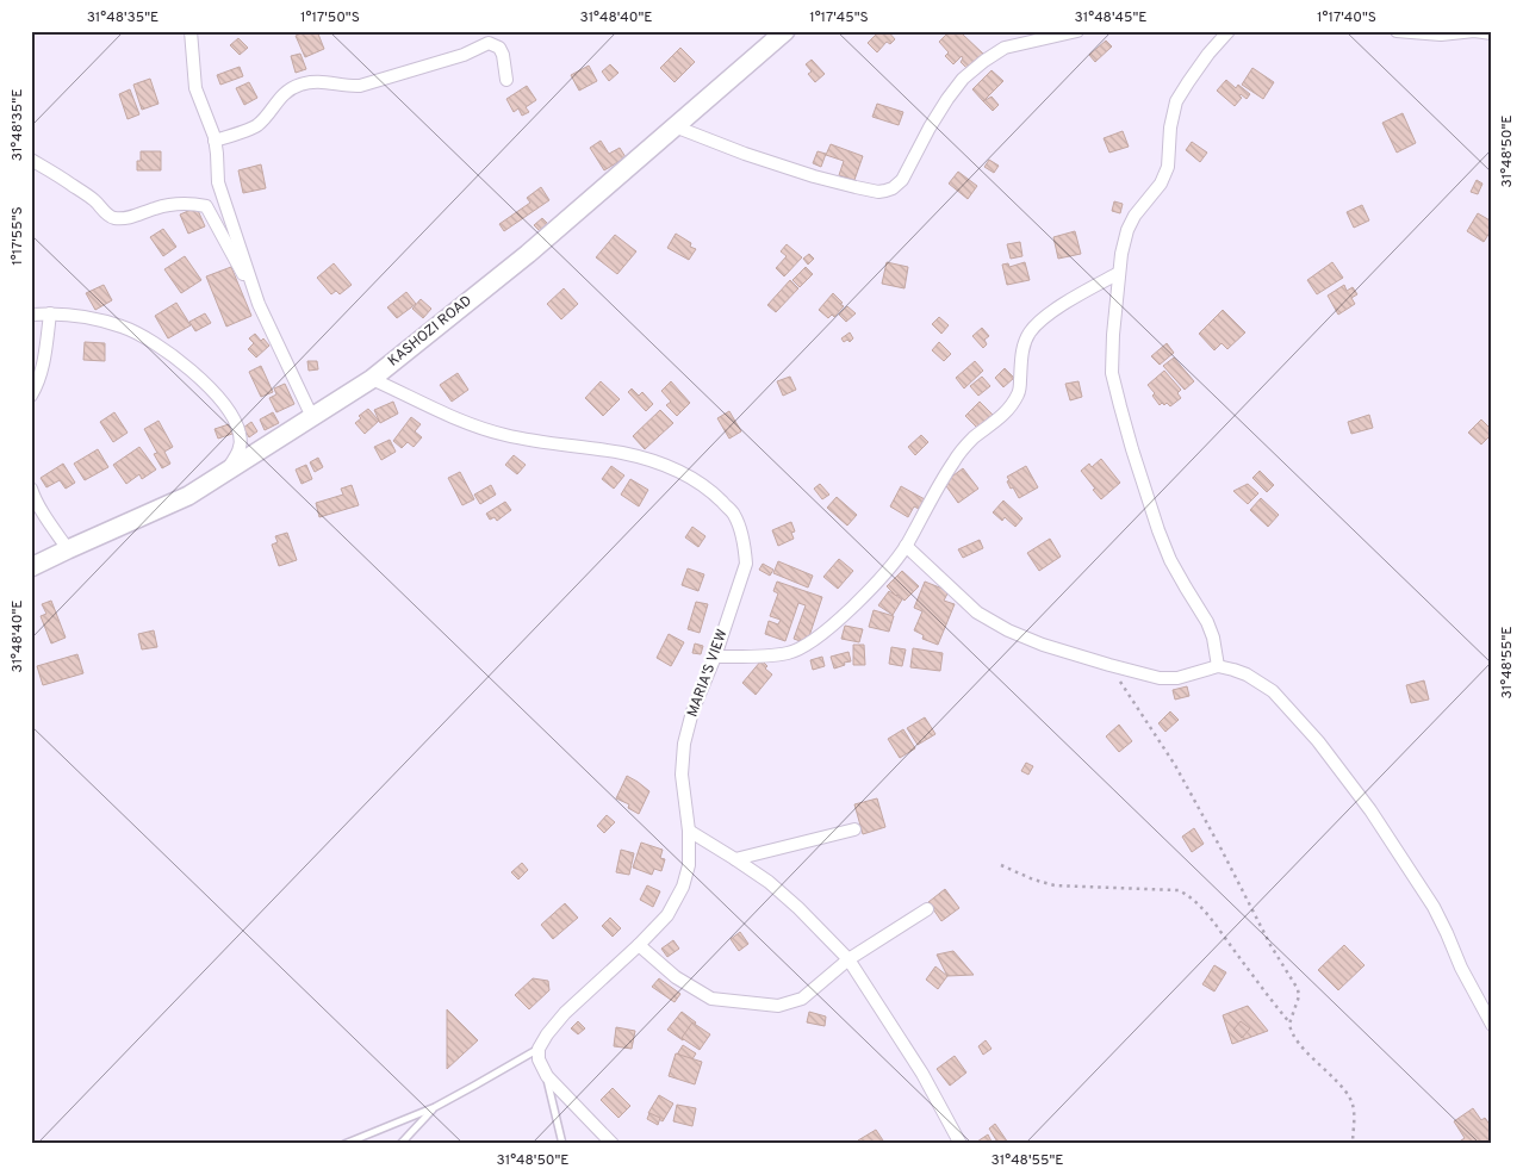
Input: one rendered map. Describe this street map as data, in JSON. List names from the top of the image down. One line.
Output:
{"streets":{"main road":["KASHOZI ROAD"],"street":["MARIA'S VIEW"]},"crossings":[["KASHOZI ROAD","MARIA'S VIEW"]],"coordinates":["31°48'35\"E","1°17'50\"S","31°48'40\"E","1°17'45\"S","31°48'45\"E","1°17'40\"S","31°48'50\"E","1°17'55\"S","31°48'55\"E"]}
